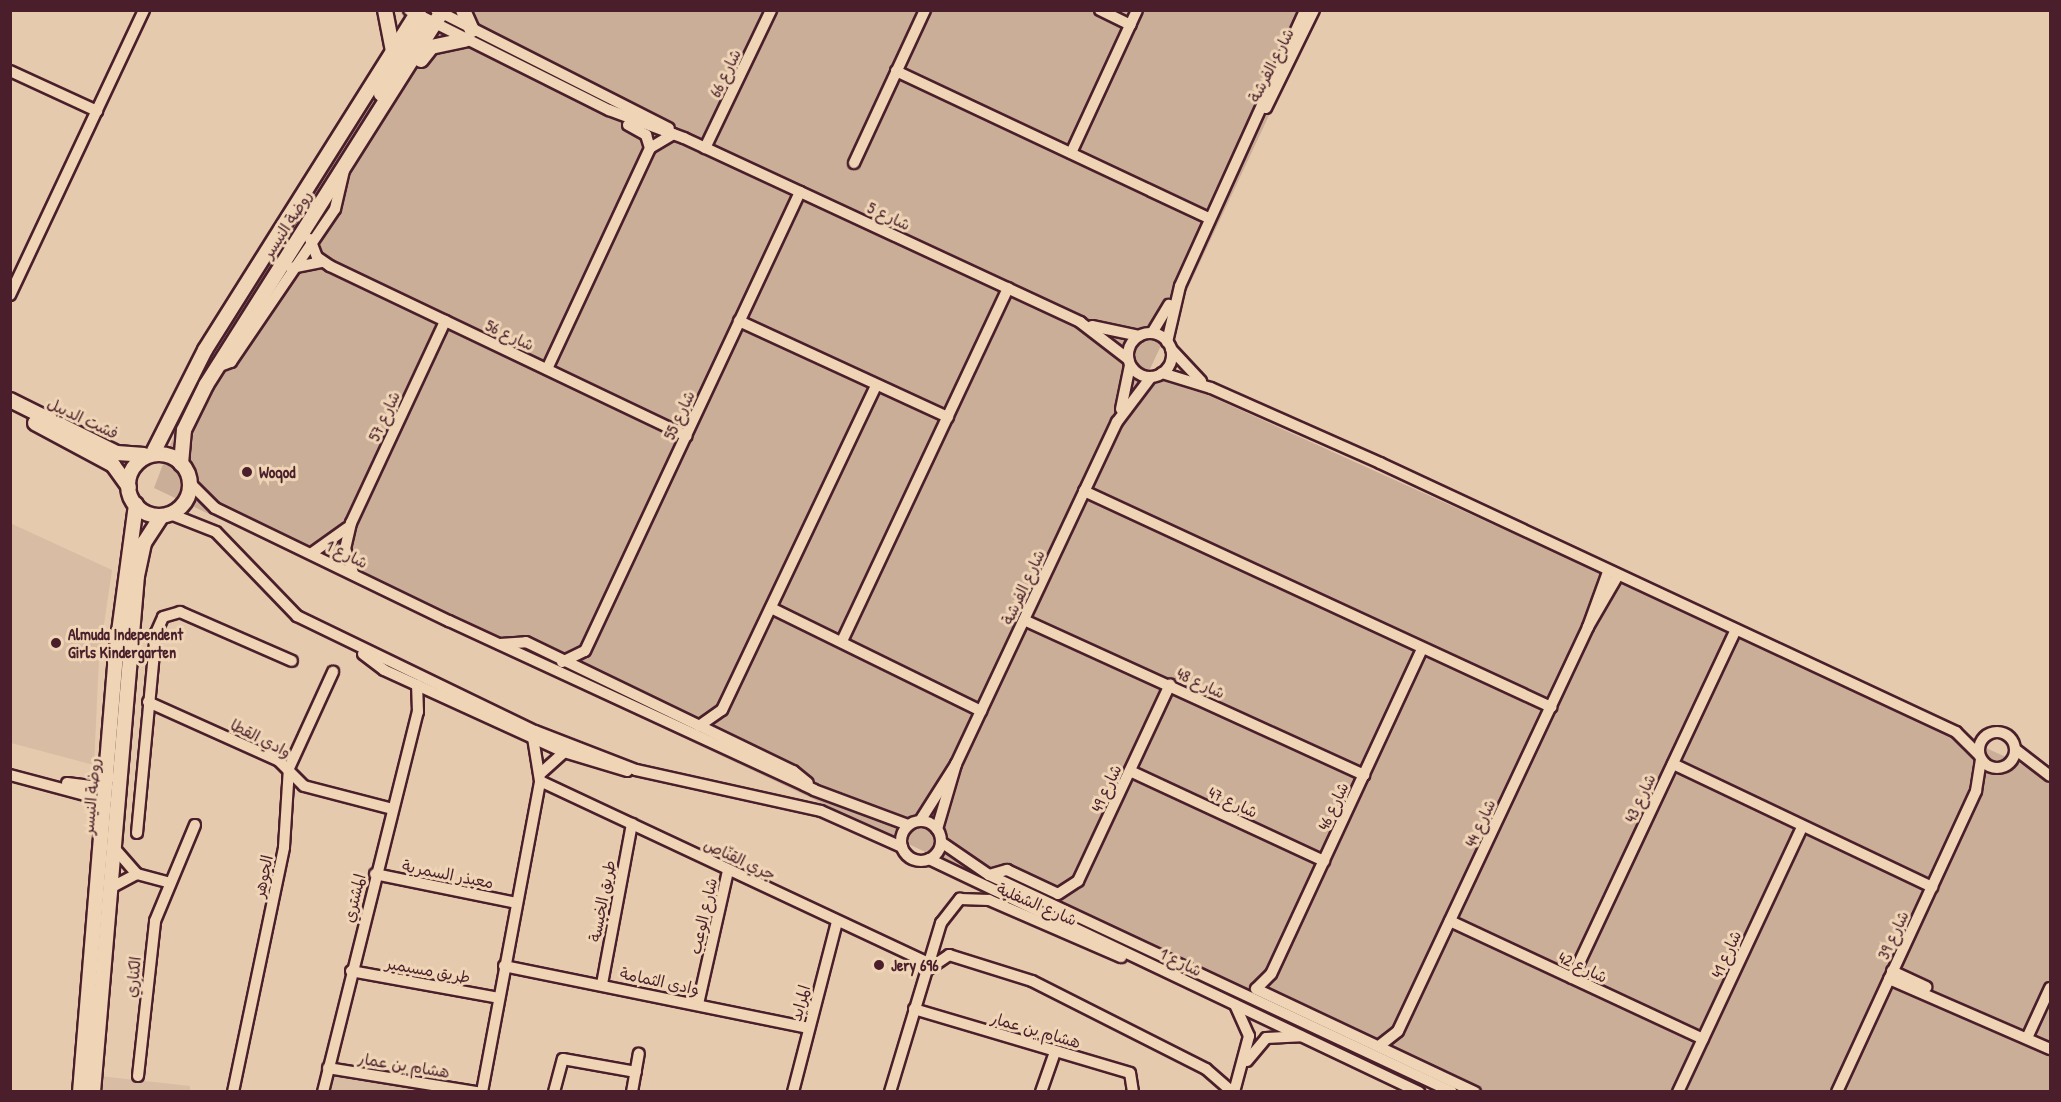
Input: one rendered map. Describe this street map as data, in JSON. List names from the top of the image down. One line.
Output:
{"streets":{"street":["شارع الفرشة","شارع 66","شارع 5","روضة النيسر","شارع 56","شارع 55","شارع 57","فشت الديبل","شارع 1","شارع 48","وادي القطا","شارع 49","شارع 43","شارع 47","شارع 46","شارع 44","جري القنّاص","معيذر السمرية","الجوهر","المشتري","طريق الخيسة","شارع الشفلية","شارع الوعب","شارع 39","شارع 41","شارع 42","طريق مسيمير","الكناري","وادى الثمامة","المرابد","هشام بن عمار"]},"crossings":[["شارع الفرشة","شارع 5"],["شارع الفرشة","شارع 1"],["شارع الفرشة","شارع 48"],["شارع 66","شارع 5"],["شارع 5","شارع 55"],["روضة النيسر","فشت الديبل"],["روضة النيسر","شارع 1"],["شارع 56","شارع 55"],["شارع 56","شارع 57"],["شارع 57","شارع 1"],["فشت الديبل","شارع 1"],["شارع 1","شارع 49"],["شارع 1","شارع الشفلية"],["شارع 48","شارع 49"],["شارع 48","شارع 46"],["وادي القطا","الجوهر"],["وادي القطا","المشتري"],["شارع 49","شارع 47"],["شارع 43","شارع 42"],["شارع 47","شارع 46"],["شارع 44","شارع 42"],["جري القنّاص","طريق الخيسة"],["جري القنّاص","شارع الشفلية"],["جري القنّاص","شارع الوعب"],["جري القنّاص","المرابد"],["معيذر السمرية","المشتري"],["المشتري","طريق مسيمير"],["المشتري","هشام بن عمار"],["طريق الخيسة","وادى الثمامة"],["شارع الشفلية","هشام بن عمار"],["شارع الوعب","وادى الثمامة"],["شارع 41","شارع 42"],["وادى الثمامة","المرابد"]],"places":["Woqod","Almuda Independent Girls Kindergarten","Jery 696"]}
